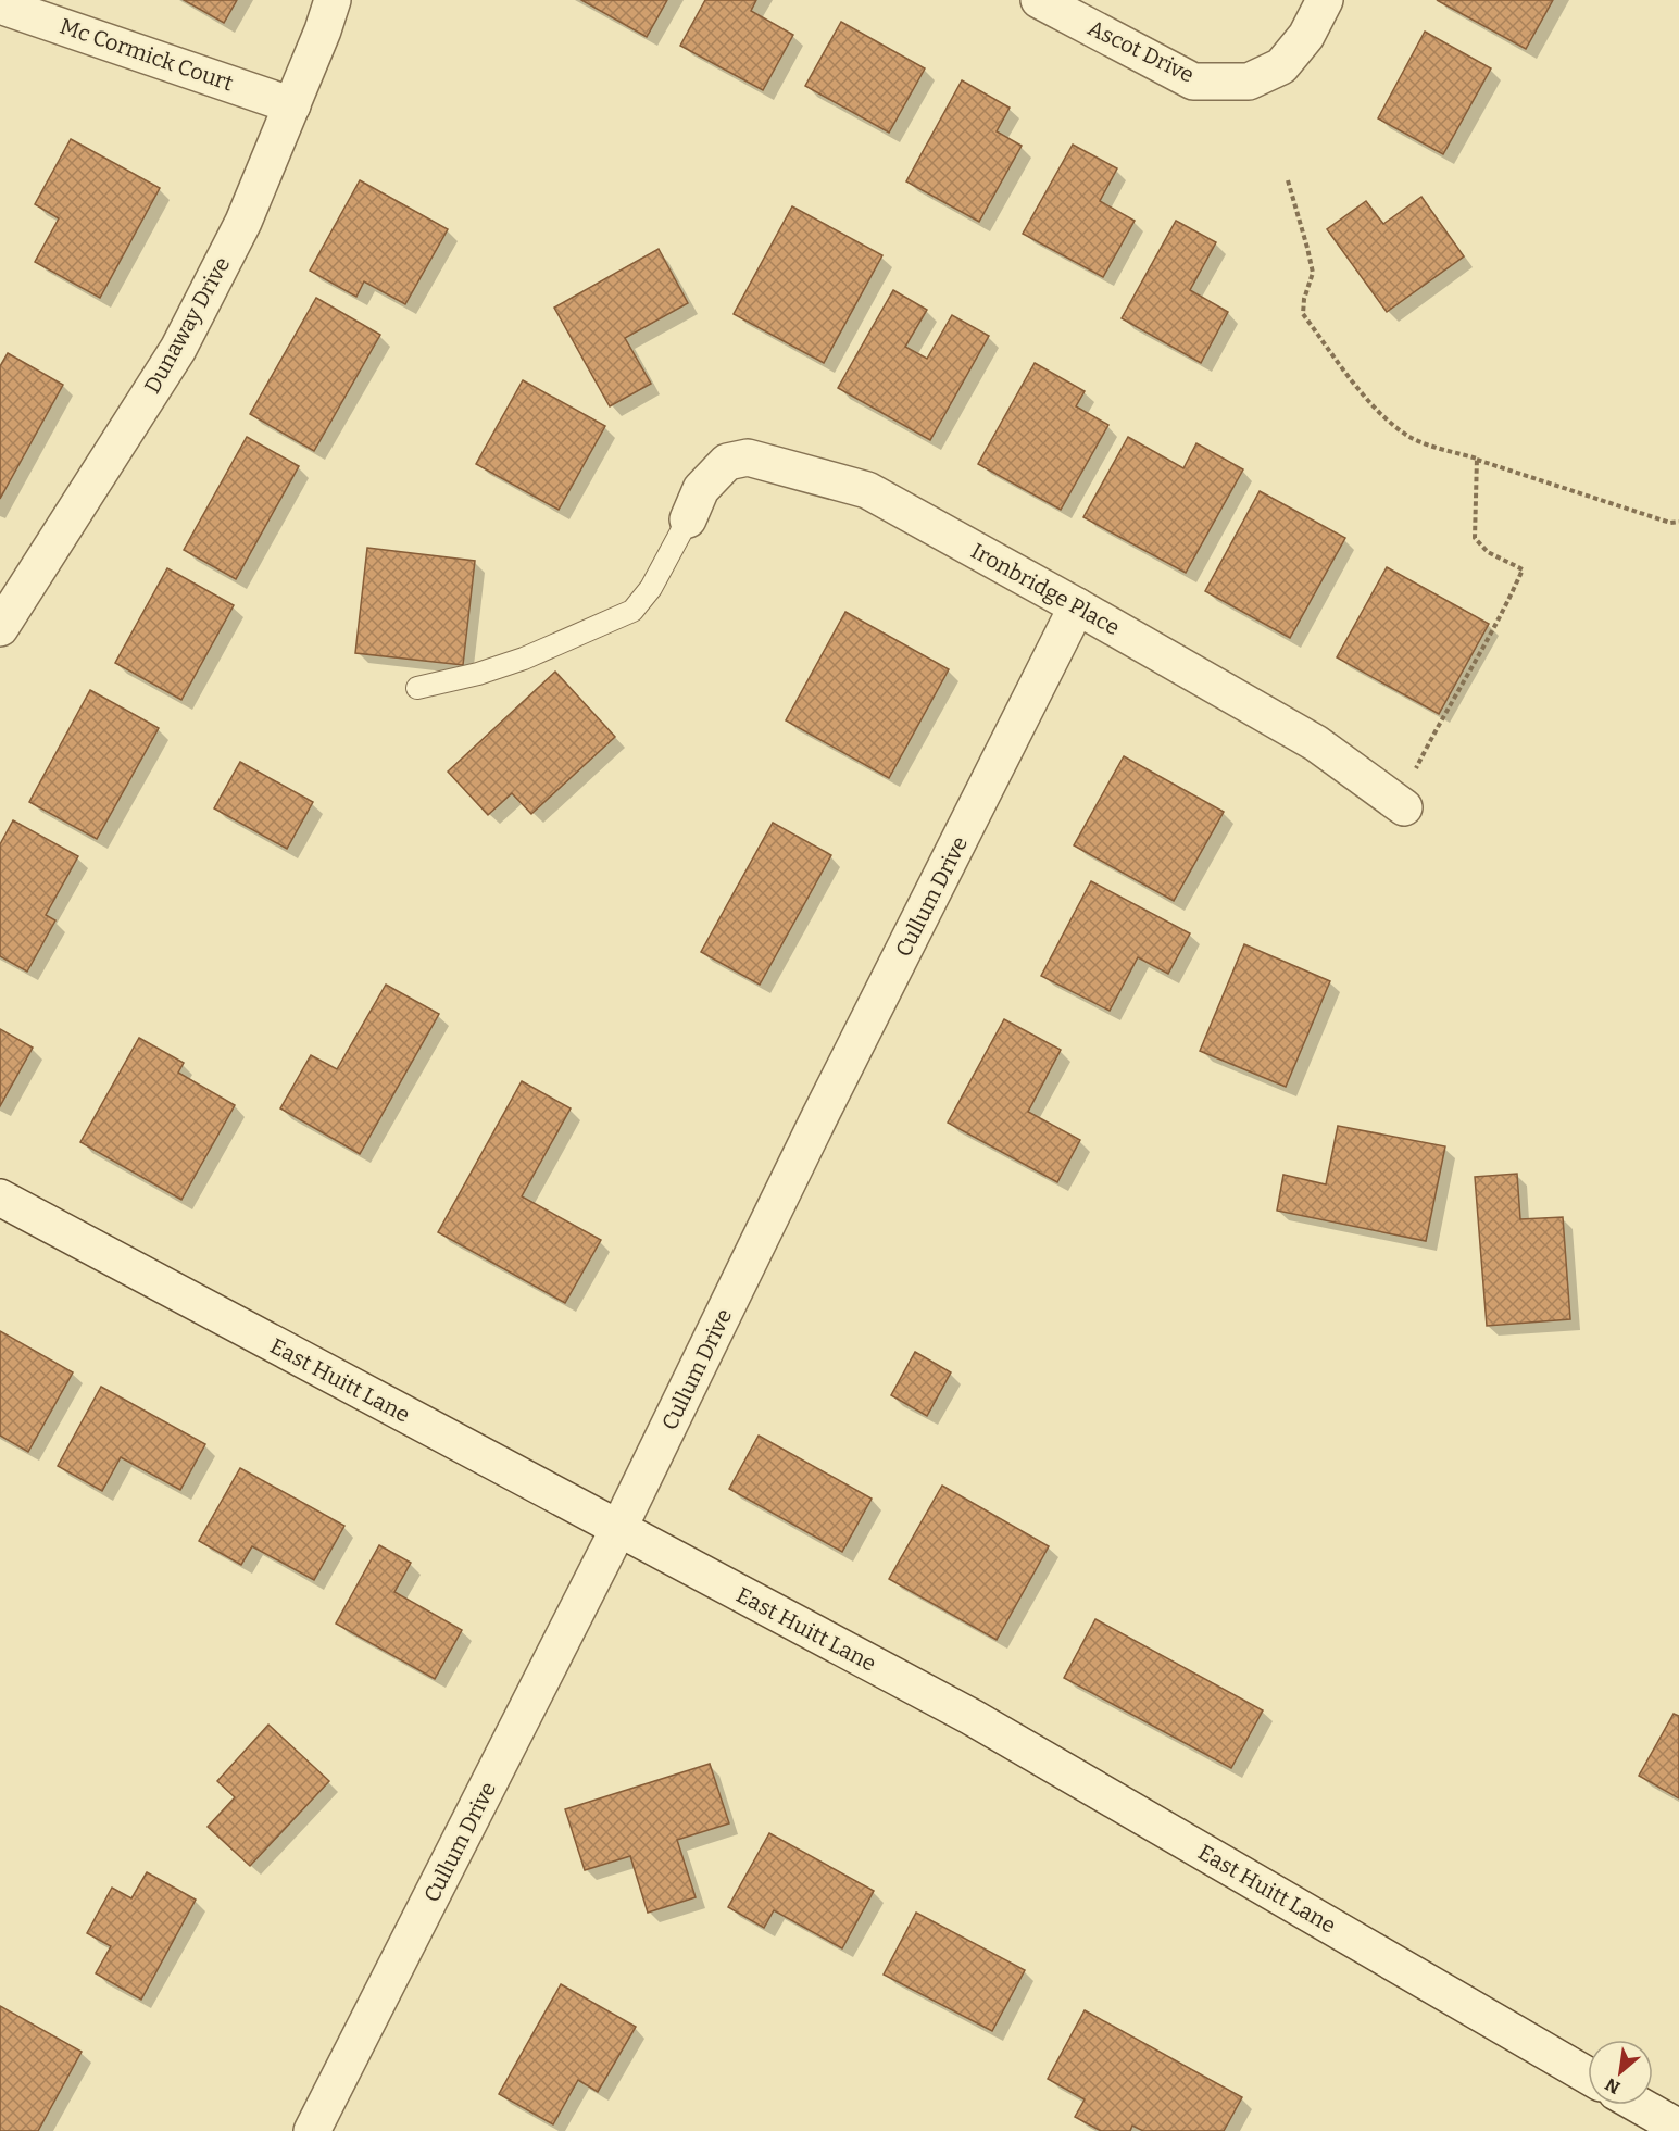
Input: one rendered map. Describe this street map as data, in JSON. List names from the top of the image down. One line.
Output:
{"streets":{"street":["Ascot Drive","Mc Cormick Court","Dunaway Drive","Ironbridge Place","Cullum Drive","East Huitt Lane"]},"crossings":[["Mc Cormick Court","Dunaway Drive"],["Ironbridge Place","Cullum Drive"],["Cullum Drive","East Huitt Lane"]],"north":"bottom left"}
